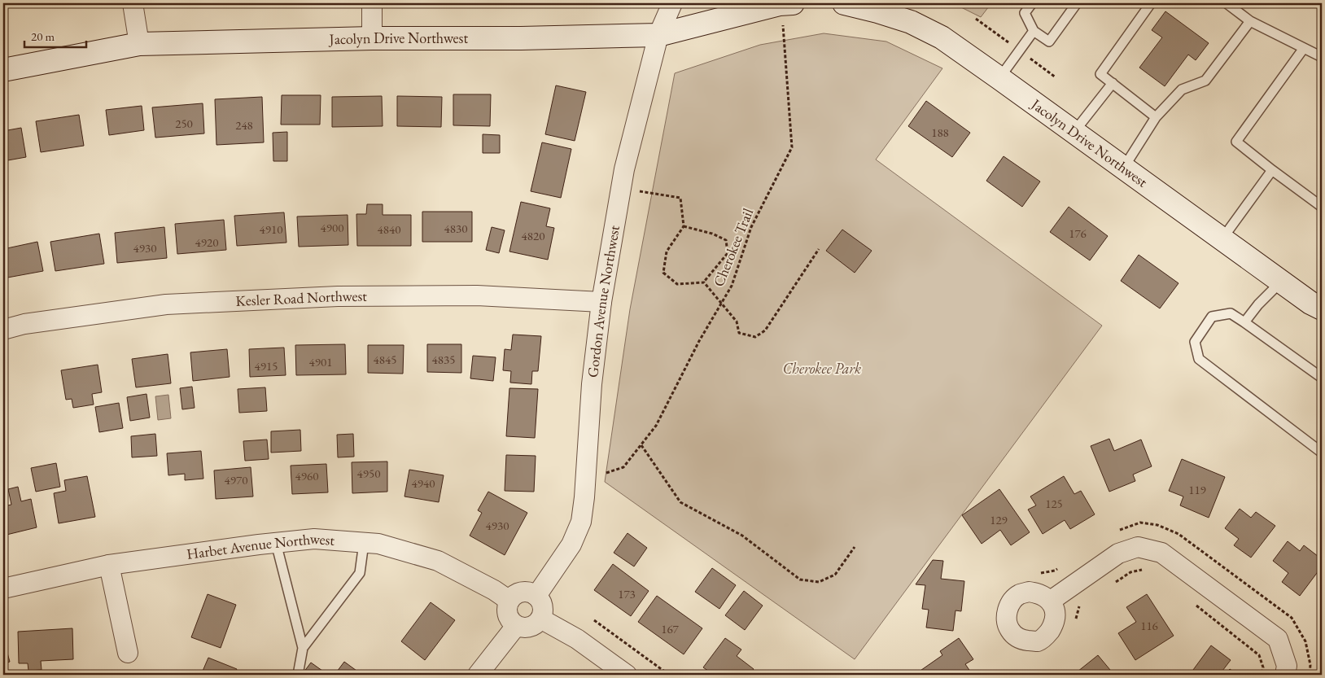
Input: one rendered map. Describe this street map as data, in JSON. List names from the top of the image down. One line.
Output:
{"streets":{"street":["Jacolyn Drive Northwest","Kesler Road Northwest","Gordon Avenue Northwest","Harbet Avenue Northwest"],"path":["Cherokee Trail"]},"crossings":[["Jacolyn Drive Northwest","Gordon Avenue Northwest"],["Cherokee Trail","Gordon Avenue Northwest"],["Kesler Road Northwest","Gordon Avenue Northwest"],["Gordon Avenue Northwest","Harbet Avenue Northwest"]],"parks":["Cherokee Park"],"house_numbers":["250","248","188","4900","4830","4910","4840","176","4820","4920","4930","4845","4835","4901","4915","4950","4960","4970","4940","119","125","129","4930","173","116","167"],"scale_bar":"20 m"}
